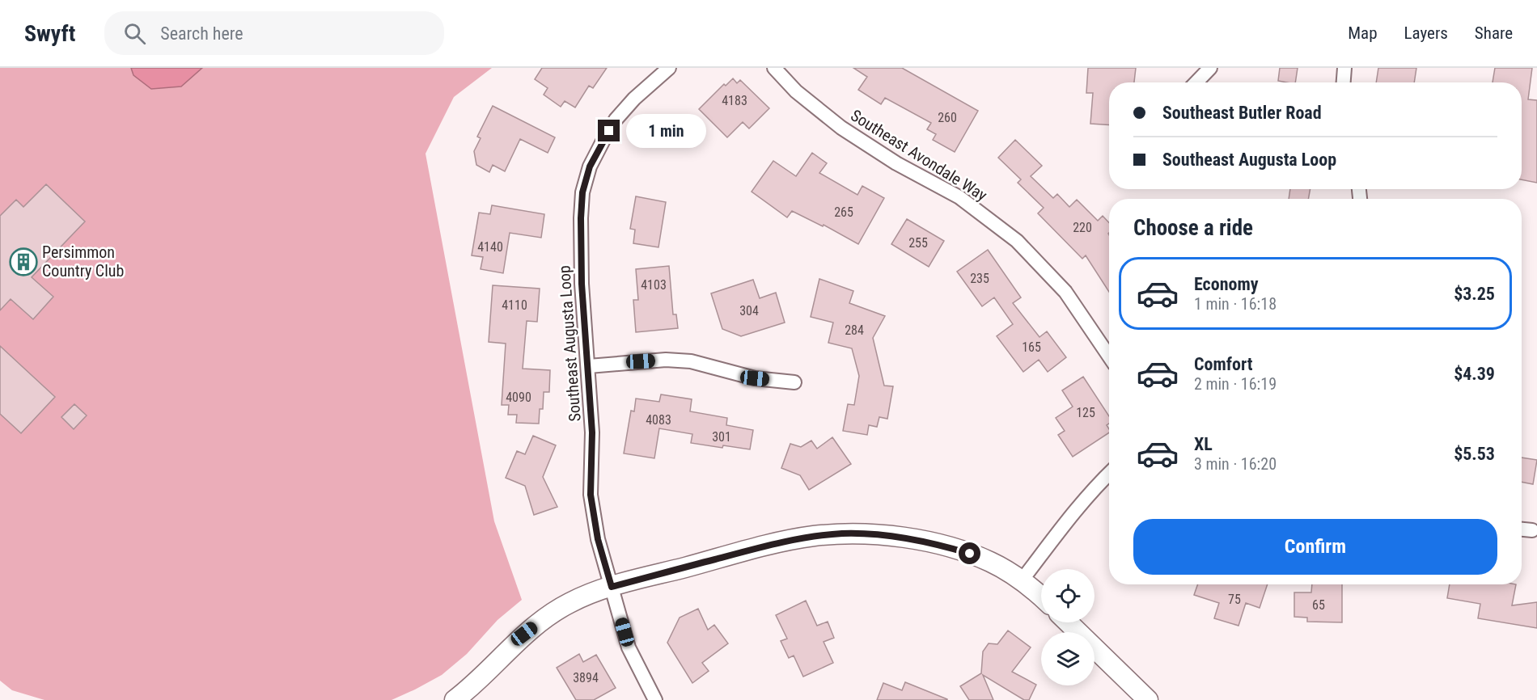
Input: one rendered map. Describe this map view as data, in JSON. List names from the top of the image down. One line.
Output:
{"streets":{"street":["Southeast Avondale Way","Southeast Augusta Loop"]},"places":{"building":["Persimmon Country Club"]},"house_numbers":["4183","260","265","220","255","4140","235","4103","4110","304","284","165","4090","125","4083","301","75","65","3894"],"page":{"header":"Swyft","search":"Search here","nav":["Map","Layers","Share"],"banner":["Southeast Butler Road","Southeast Augusta Loop"],"bubble":"1 min","heading":"Choose a ride","list":[{"name":"Economy","note":"1 min · 16:18","value":"$3.25"},{"name":"Comfort","note":"2 min · 16:19","value":"$4.39"},{"name":"XL","note":"3 min · 16:20","value":"$5.53"}],"buttons":"Confirm"}}
